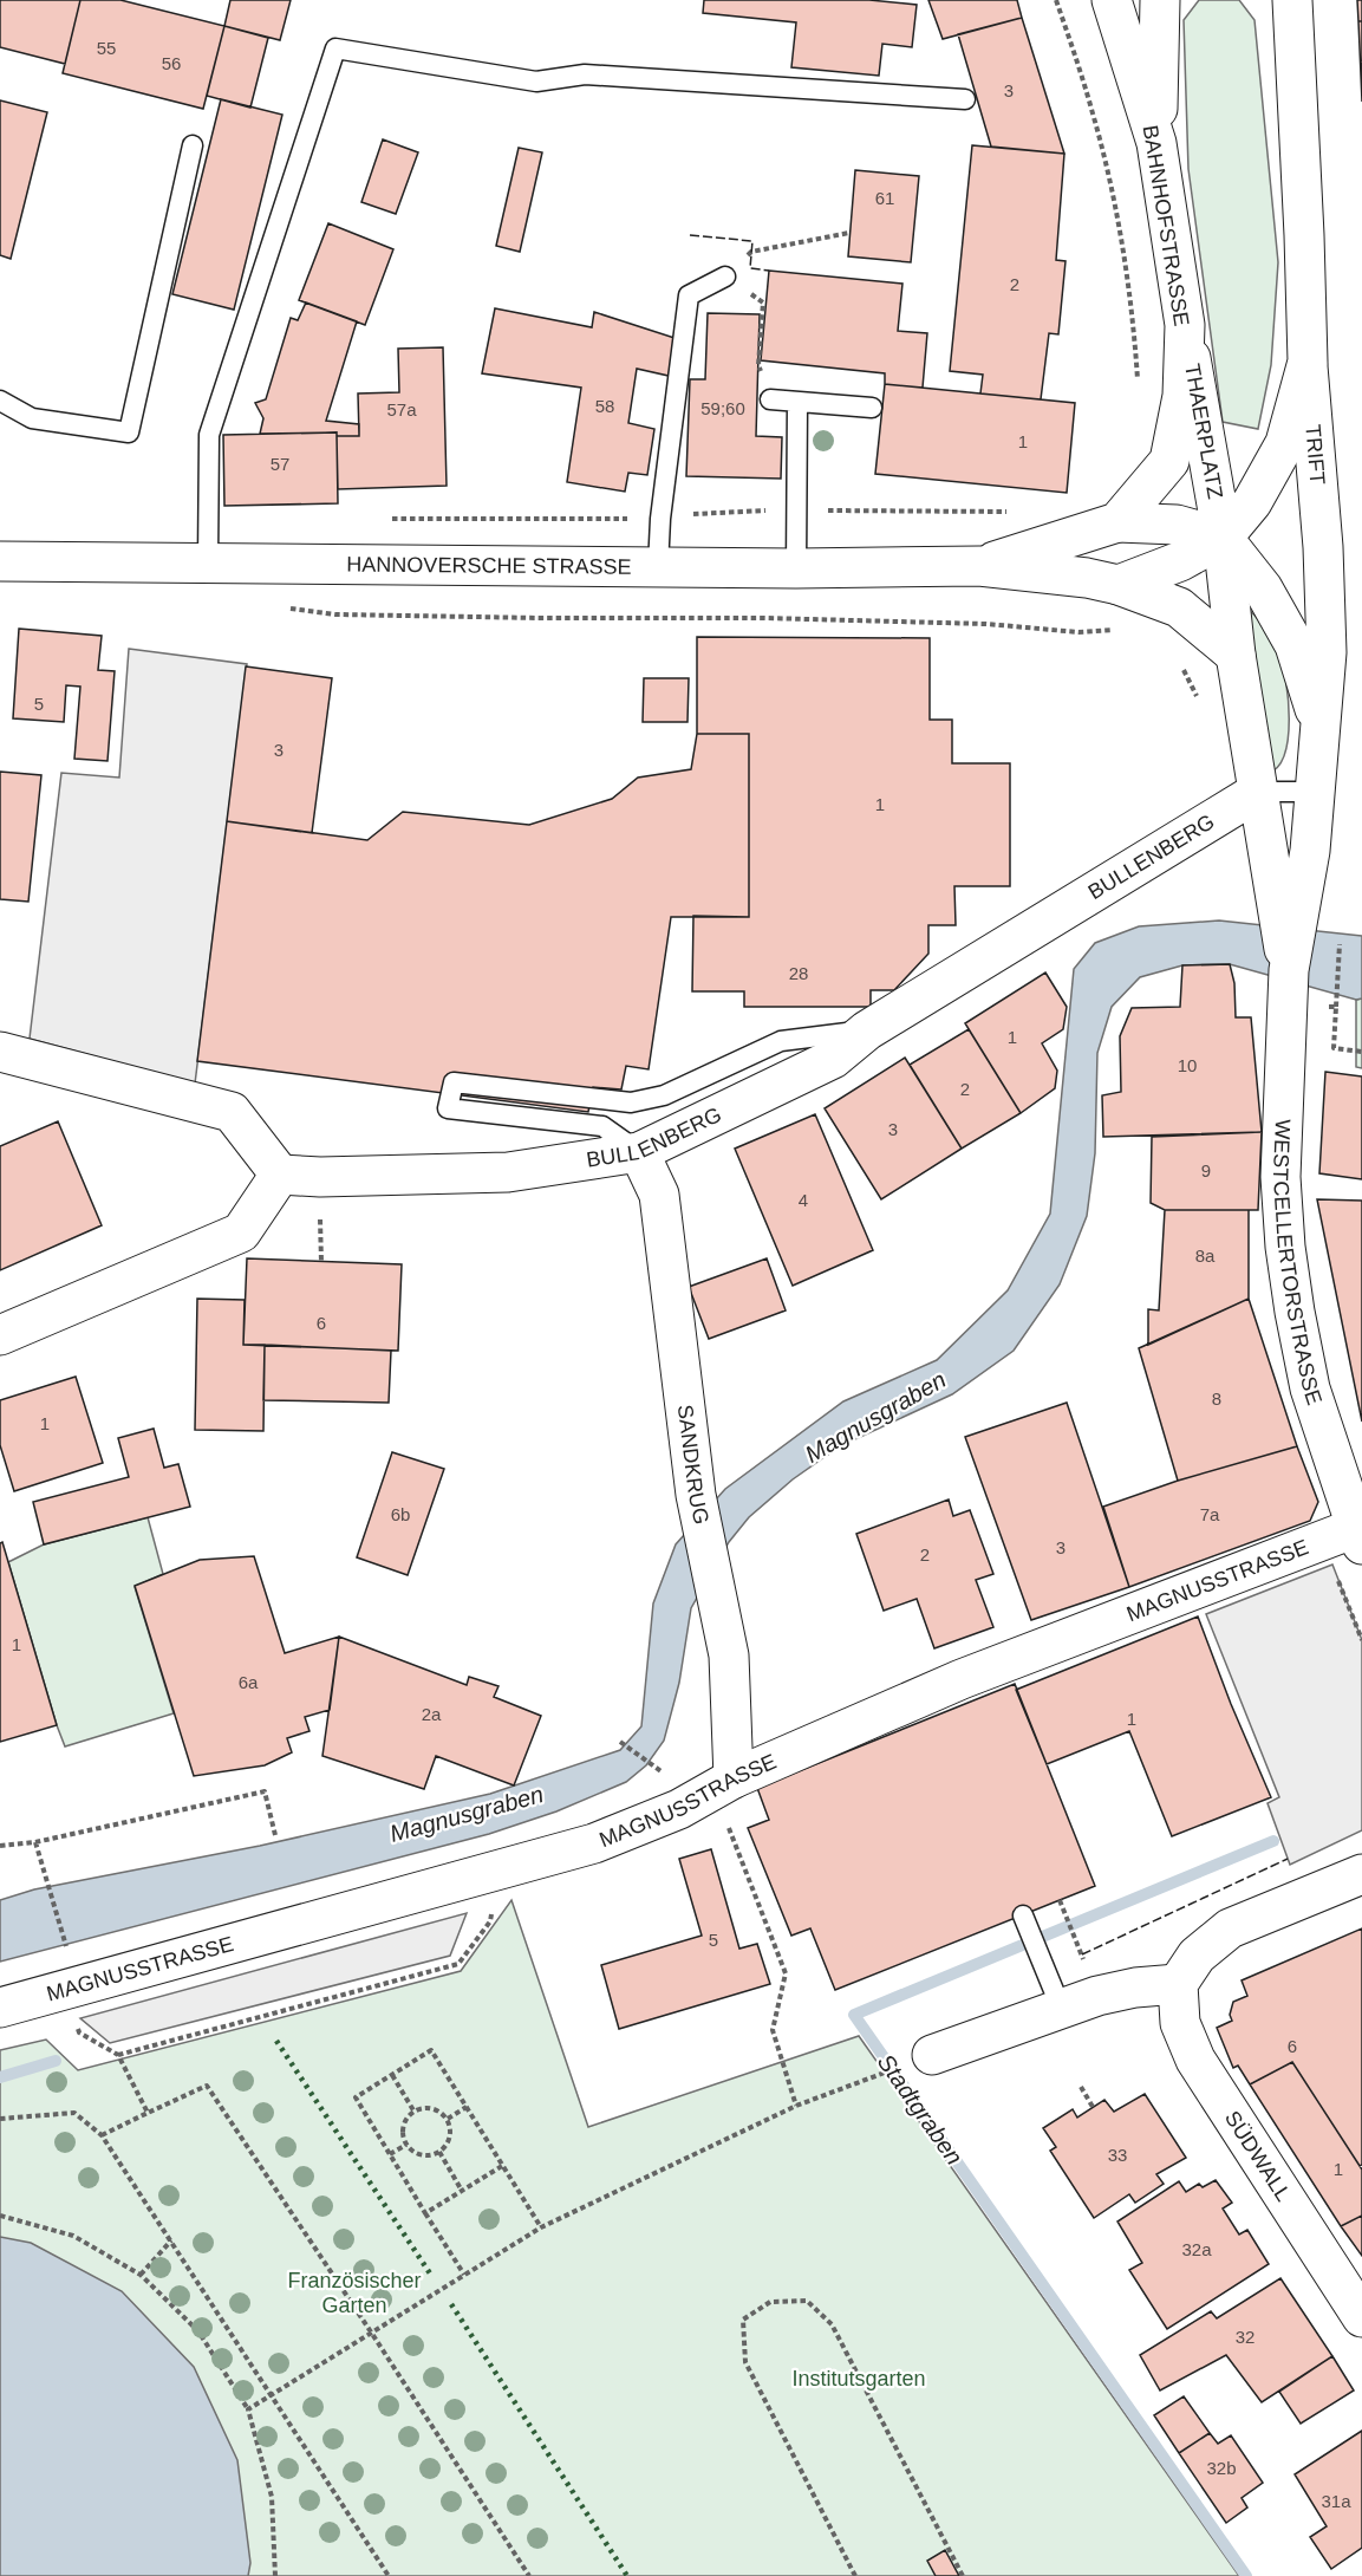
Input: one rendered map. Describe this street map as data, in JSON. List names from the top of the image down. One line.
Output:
{"streets":{"street":["BAHNHOFSTRASSE","THAERPLATZ","TRIFT","HANNOVERSCHE STRASSE","BULLENBERG","WESTCELLERTORSTRASSE","SANDKRUG","MAGNUSSTRASSE","SÜDWALL"]},"crossings":[["BAHNHOFSTRASSE","THAERPLATZ"],["BAHNHOFSTRASSE","HANNOVERSCHE STRASSE"],["THAERPLATZ","TRIFT"],["THAERPLATZ","HANNOVERSCHE STRASSE"],["THAERPLATZ","BULLENBERG"],["THAERPLATZ","WESTCELLERTORSTRASSE"],["TRIFT","WESTCELLERTORSTRASSE"],["BULLENBERG","SANDKRUG"],["WESTCELLERTORSTRASSE","MAGNUSSTRASSE"],["SANDKRUG","MAGNUSSTRASSE"]],"water":["Magnusgraben","Stadtgraben"],"parks":["Französischer Garten","Institutsgarten"],"house_numbers":["55","56","3","61","2","58","59;60","57a","1","57","5","3","1","28","1","10","2","3","9","4","8a","6","8","1","6b","7a","3","2","1","6a","2a","1","5","6","33","1","32a","32","32b","31a"]}
